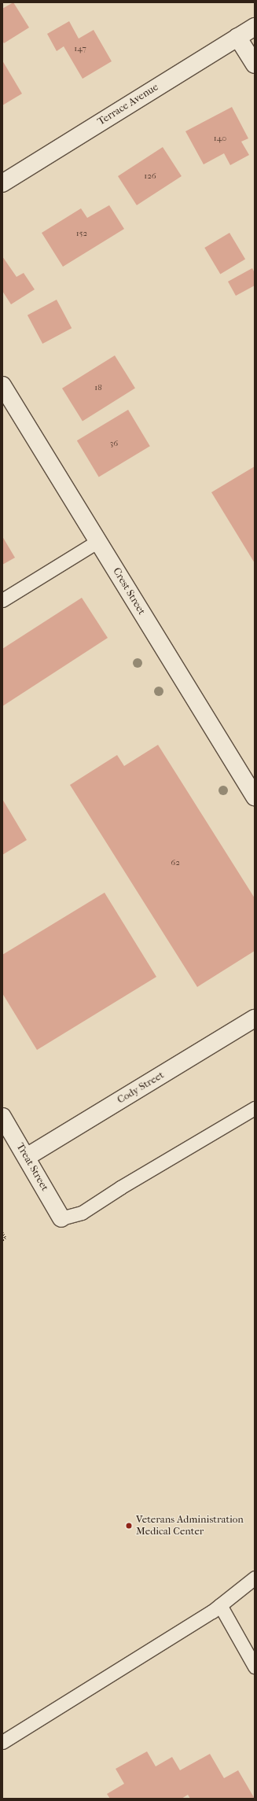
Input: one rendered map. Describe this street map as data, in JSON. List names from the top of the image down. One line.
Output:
{"streets":{"street":["Terrace Avenue","Crest Street","Cody Street","Treat Street"]},"crossings":[["Cody Street","Treat Street"]],"places":["Veterans Administration Medical Center"],"house_numbers":["147","140","126","152","18","36","62"]}
